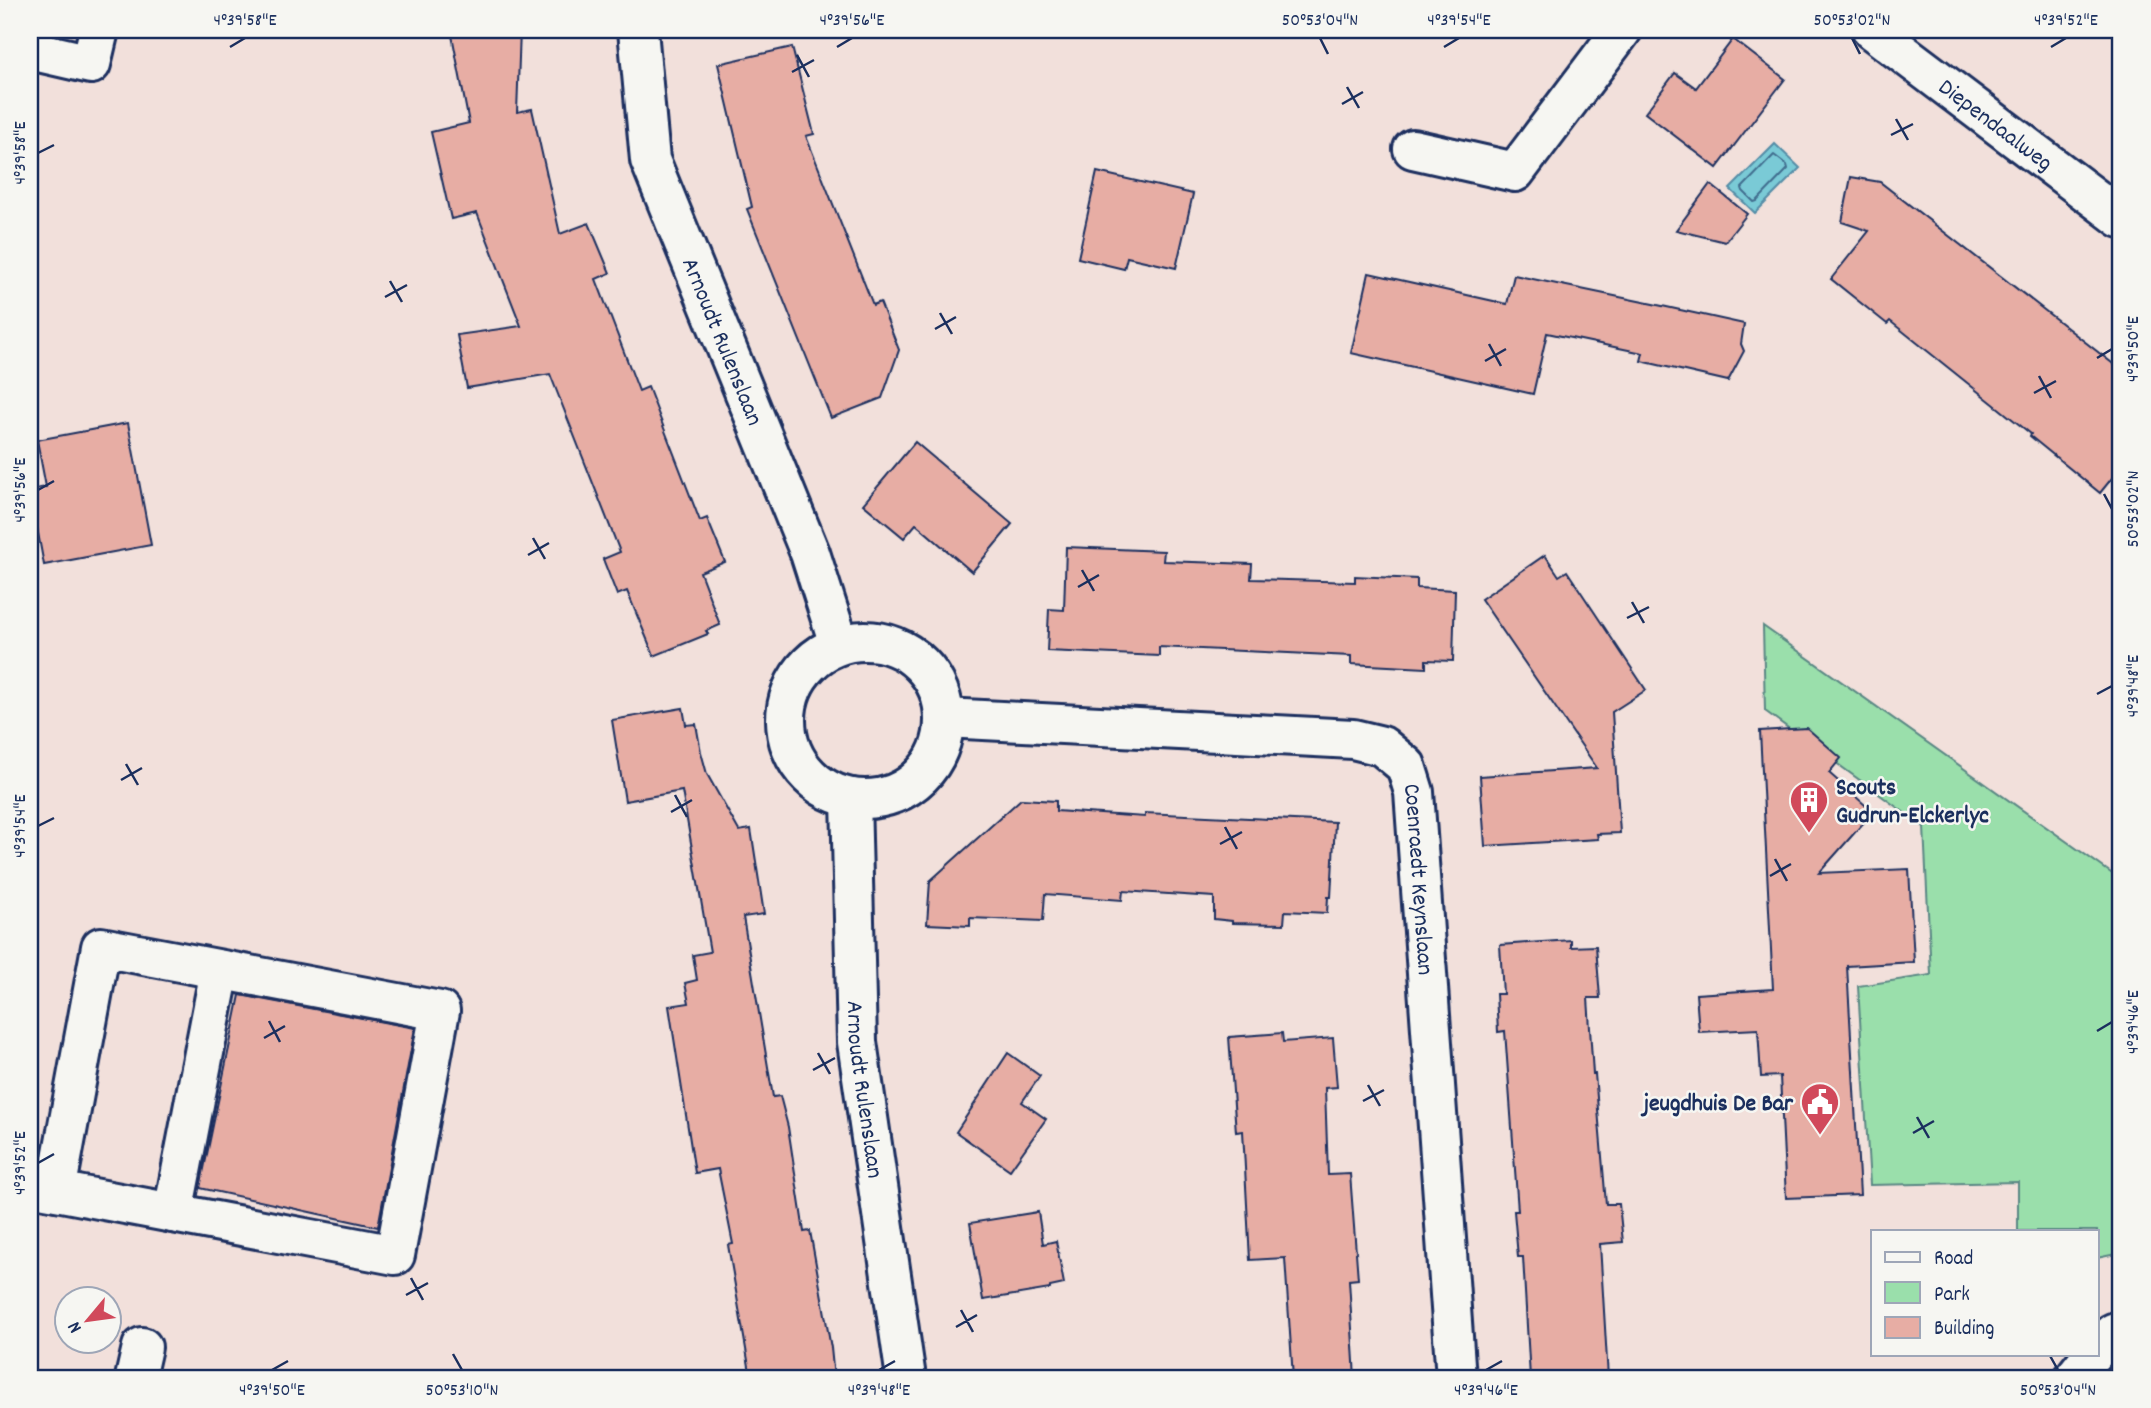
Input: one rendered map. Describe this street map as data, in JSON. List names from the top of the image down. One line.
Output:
{"streets":{"street":["Diependaalweg","Arnoudt Rulenslaan","Coenraedt Keynslaan"]},"crossings":[["Arnoudt Rulenslaan","Coenraedt Keynslaan"]],"places":{"building":["Scouts Gudrun-Elckerlyc"],"public building":["jeugdhuis De Bar"]},"legend":["Road","Park","Building"],"north":"bottom left","coordinates":["4°39'58\"E","4°39'56\"E","50°53'04\"N","4°39'54\"E","50°53'02\"N","4°39'52\"E","4°39'50\"E","4°39'48\"E","4°39'46\"E","50°53'10\"N"]}
